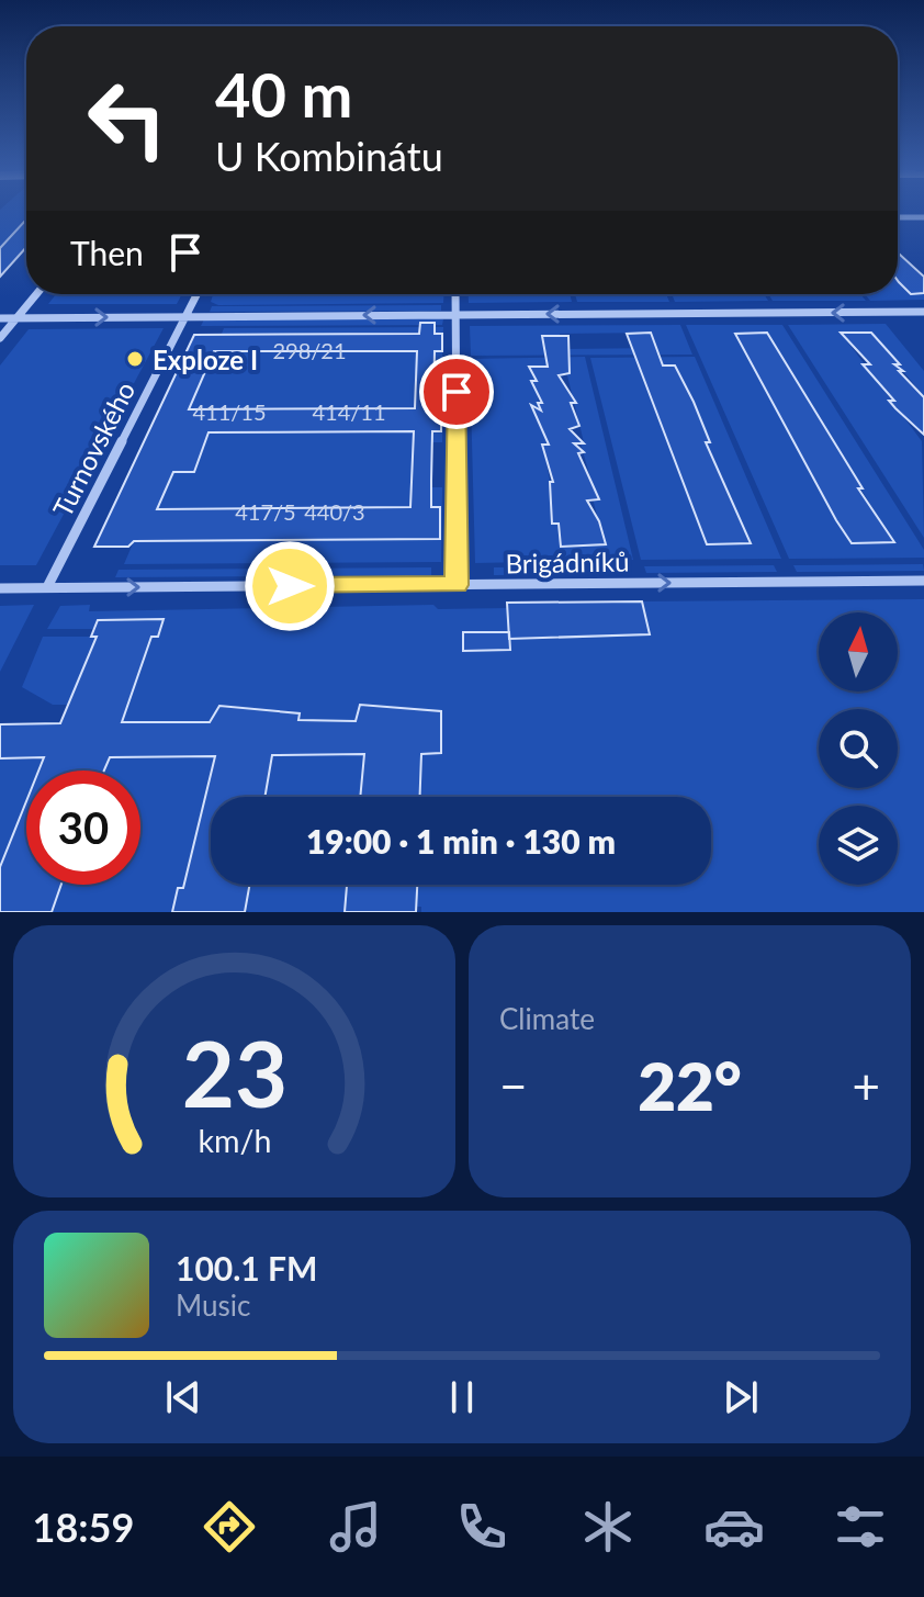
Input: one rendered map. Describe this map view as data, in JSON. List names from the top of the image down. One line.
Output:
{"streets":{"street":["Turnovského","Brigádníků"]},"crossings":[["Turnovského","Brigádníků"]],"one_way":["Brigádníků"],"places":["Exploze I"],"house_numbers":["298/21","411/15","414/11","417/5","440/3"],"north":"top","page":{"turn":["40 m","U Kombinátu"],"then":"Then","limit":"30","trip":"19:00 · 1 min · 130 m","tile":"Climate","heat":["−","22°","+"],"song":["100.1 FM","Music"],"tabs":"18:59","gauge":["23","km/h"]}}
